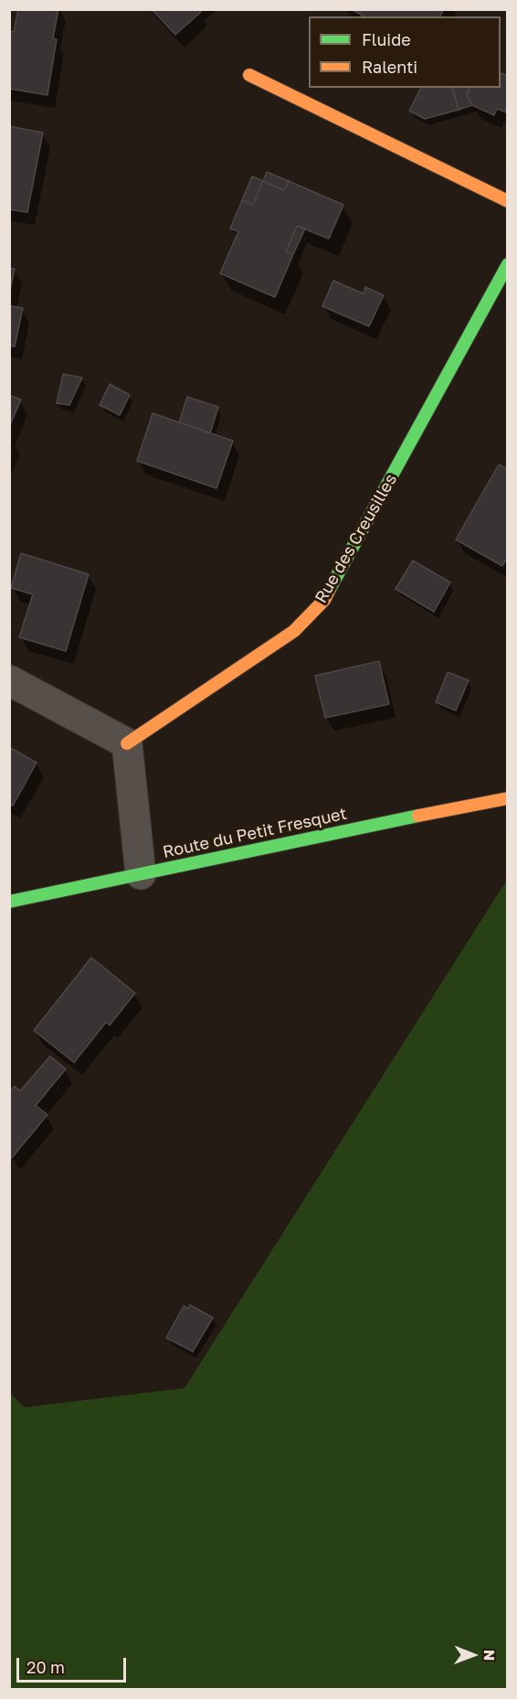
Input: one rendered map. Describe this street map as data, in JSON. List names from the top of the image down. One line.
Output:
{"streets":{"street":["Rue des Creusilles","Route du Petit Fresquet"]},"legend":["Fluide","Ralenti"],"scale_bar":"20 m","north":"right"}
